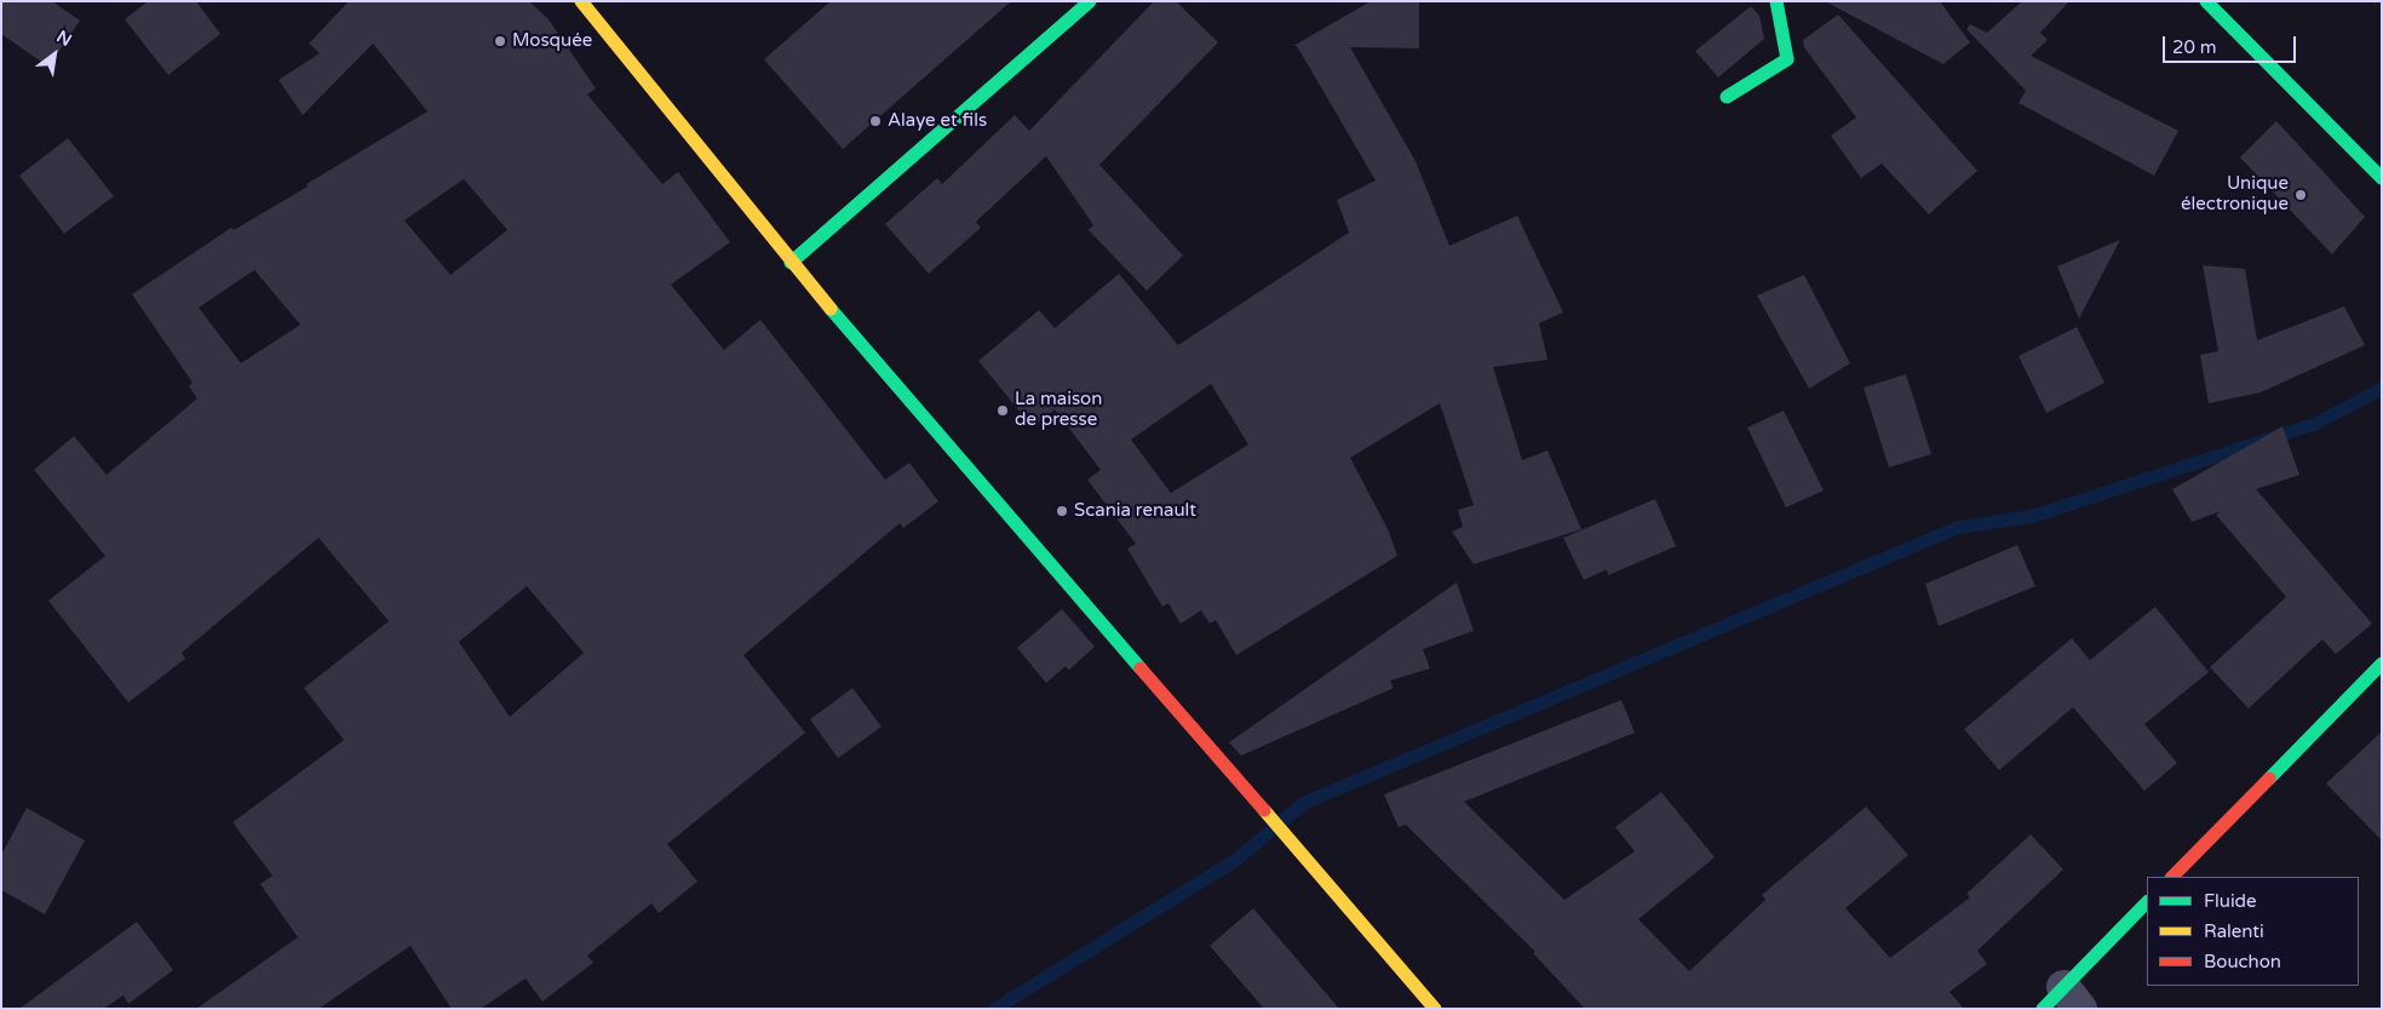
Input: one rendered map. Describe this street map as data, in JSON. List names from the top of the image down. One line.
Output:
{"places":["Mosquée","Alaye et fils","Unique électronique","La maison de presse","Scania renault"],"legend":["Fluide","Ralenti","Bouchon"],"scale_bar":"20 m","north":"top right"}
